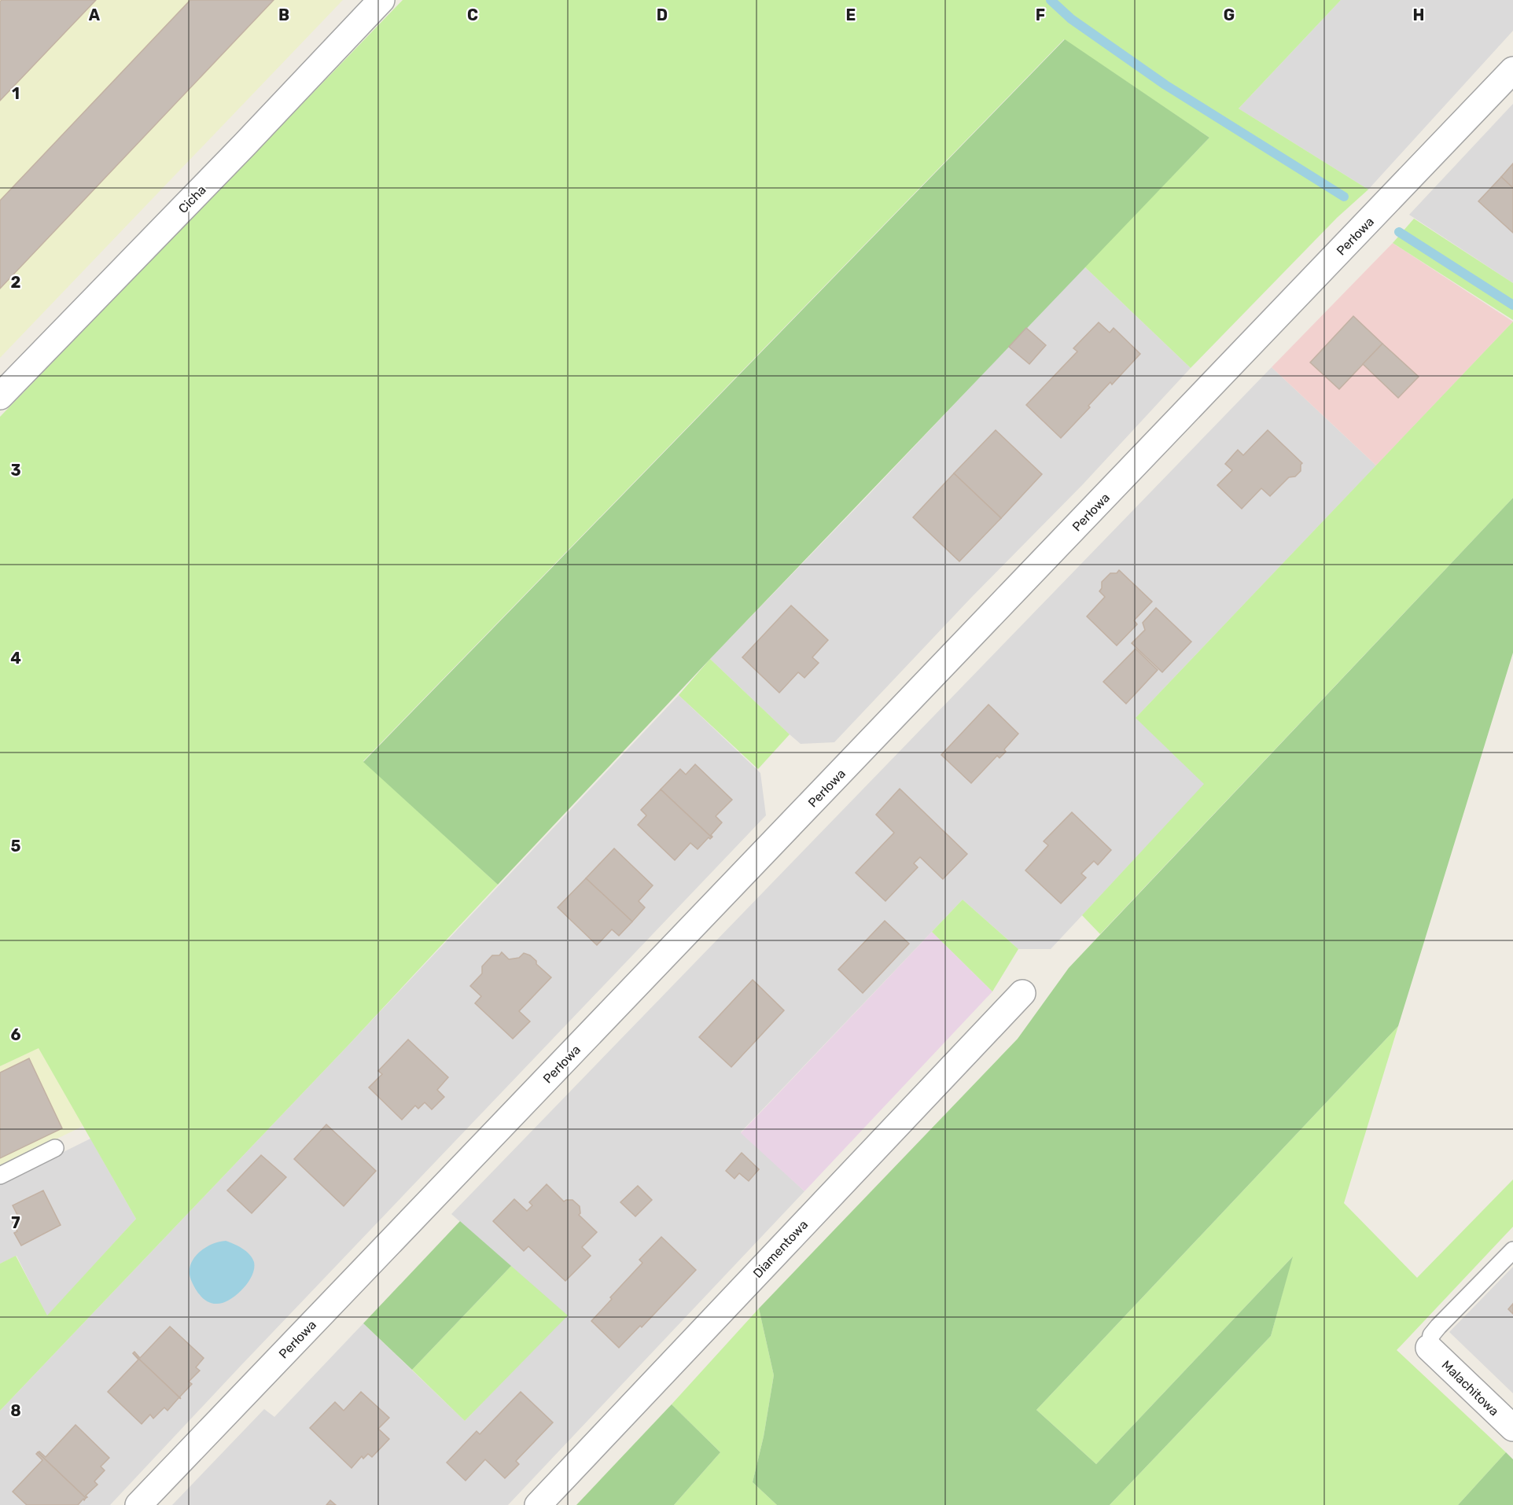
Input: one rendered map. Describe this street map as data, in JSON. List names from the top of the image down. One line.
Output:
{"streets":{"street":["Cicha","Perłowa","Diamentowa","Malachitowa"]},"grid":{"columns":["A","B","C","D","E","F","G","H"],"rows":["1","2","3","4","5","6","7","8"]}}
